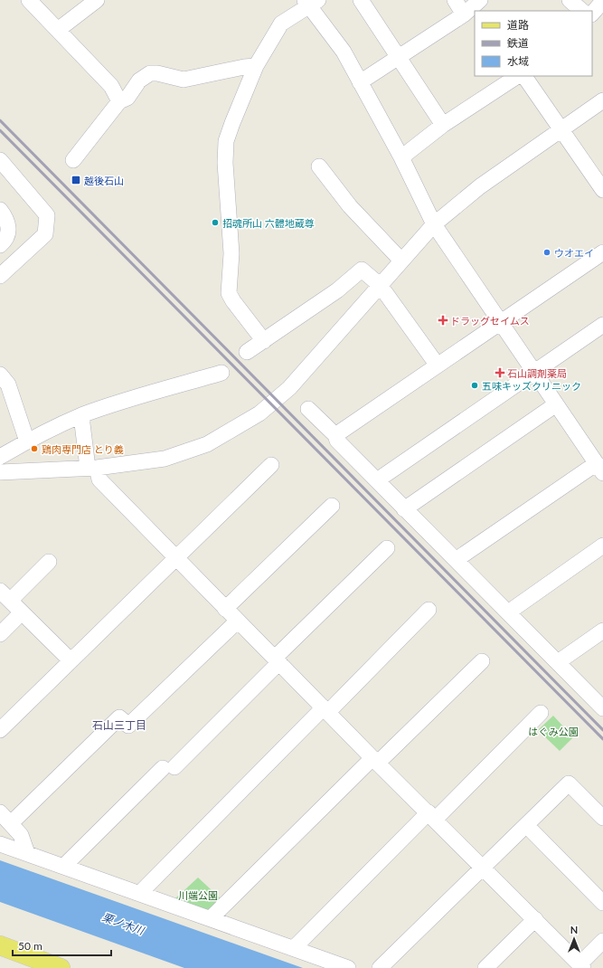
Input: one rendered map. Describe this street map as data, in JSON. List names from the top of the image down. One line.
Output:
{"districts":["石山三丁目"],"water":["栗ノ木川"],"parks":["はぐみ公園","川端公園"],"places":{"transit":["越後石山"],"other":["招魂所山 六體地蔵尊","ウオエイ","五味キッズクリニック","鶏肉専門店 とり義"],"health":["ドラッグセイムス","石山調剤薬局"]},"legend":["道路","鉄道","水域"],"scale_bar":"50 m","north":"top"}
